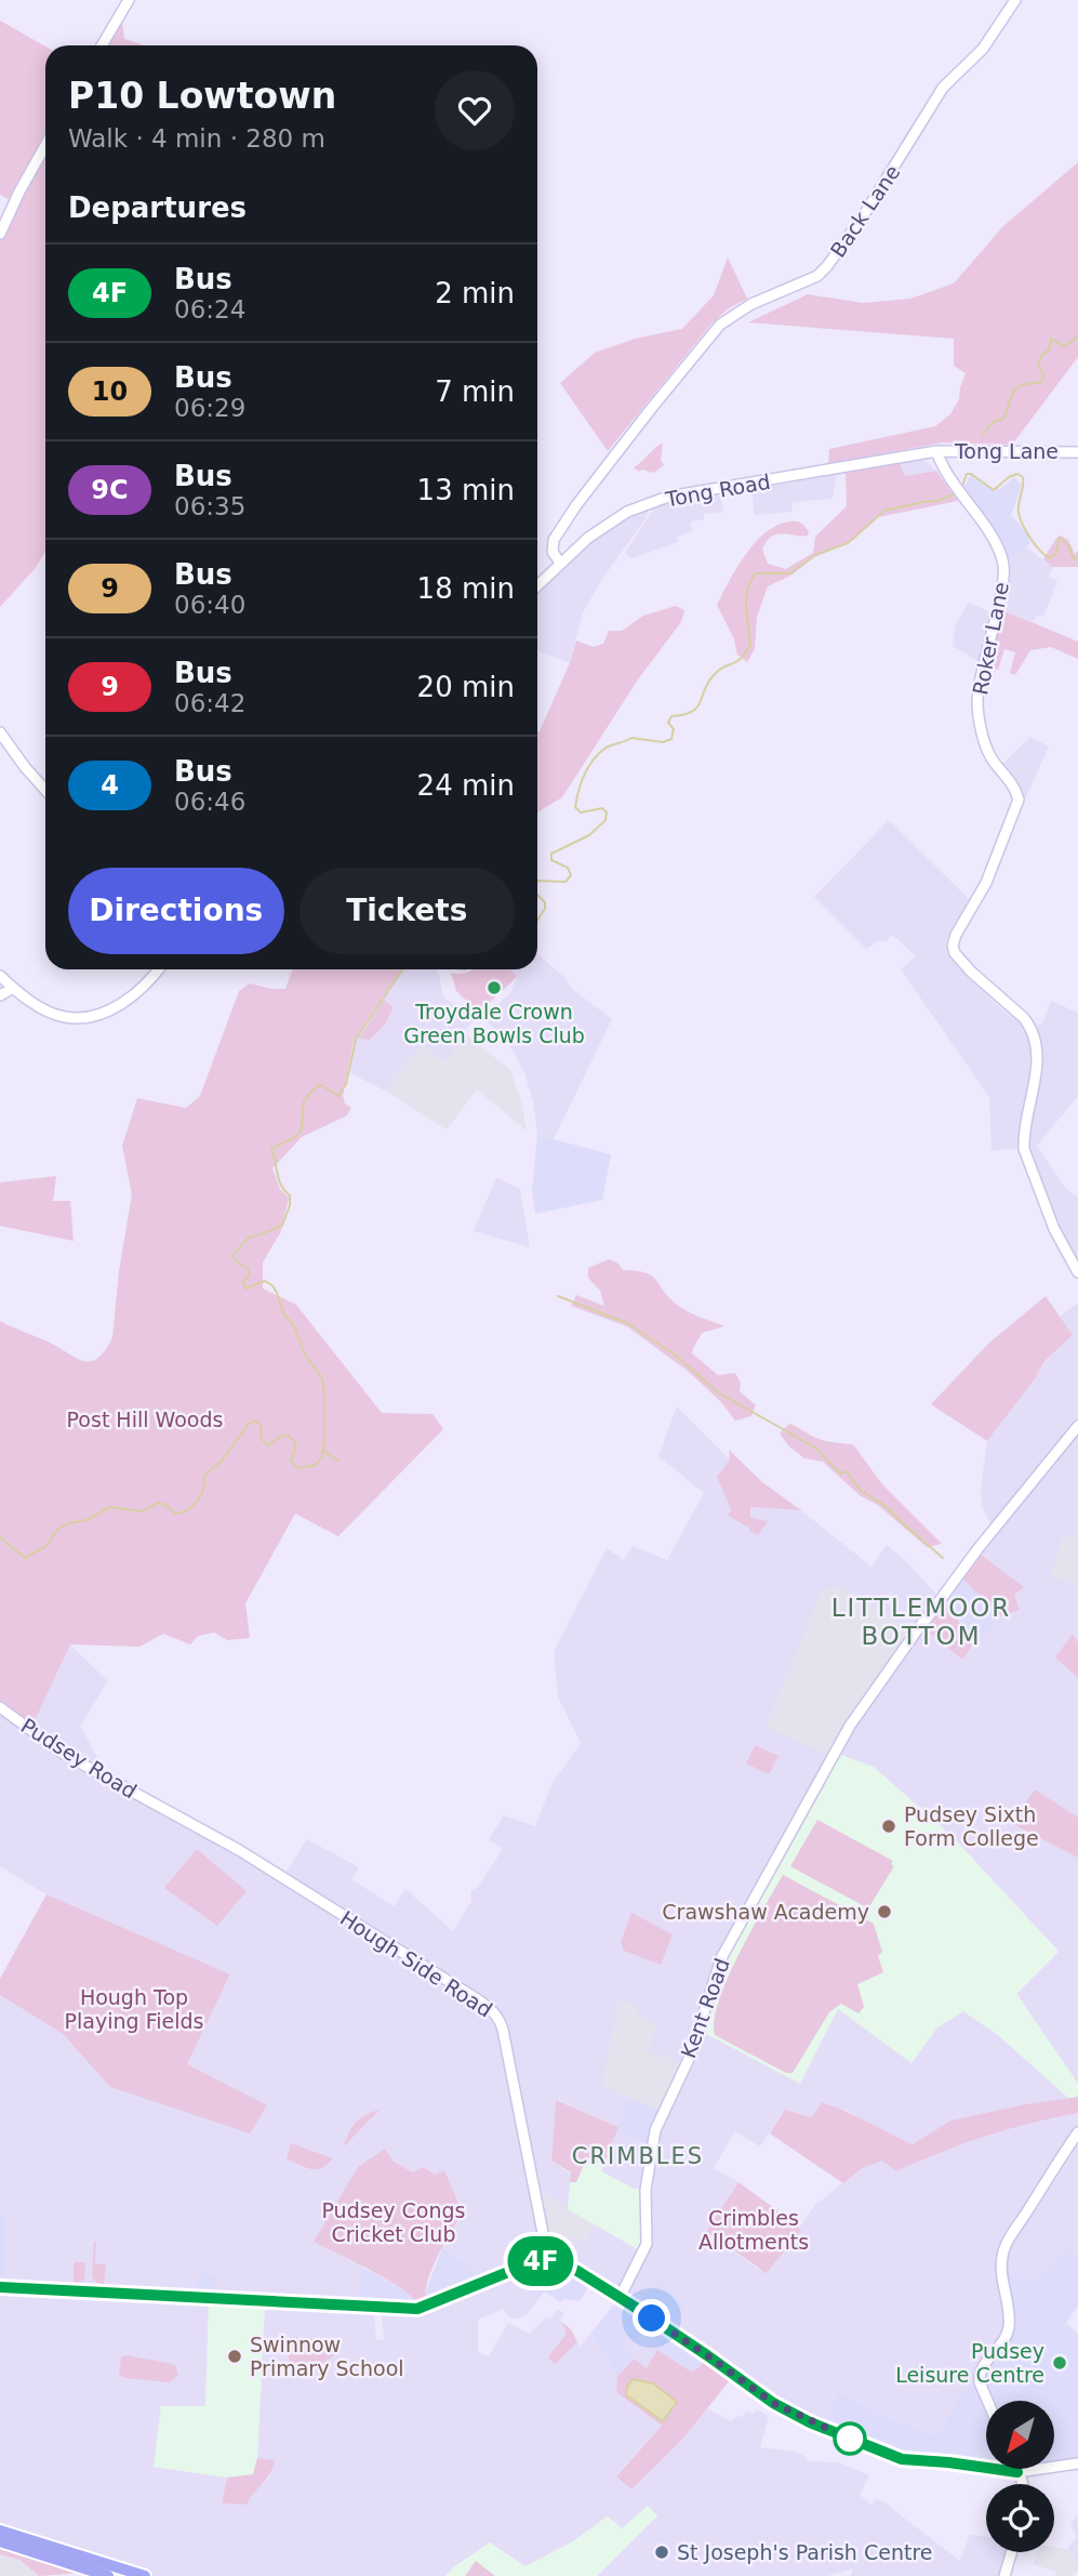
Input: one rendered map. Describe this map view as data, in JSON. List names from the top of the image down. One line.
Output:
{"streets":{"street":["Back Lane","Tong Lane","Tong Road","Roker Lane","Pudsey Road","Hough Side Road","Kent Road"]},"crossings":[["Back Lane","Tong Road"],["Tong Lane","Tong Road"],["Tong Lane","Roker Lane"],["Tong Road","Roker Lane"],["Pudsey Road","Hough Side Road"]],"districts":["LITTLEMOOR BOTTOM","CRIMBLES"],"parks":["Post Hill Woods","Hough Top Playing Fields","Pudsey Congs Cricket Club","Crimbles Allotments"],"places":["Troydale Crown Green Bowls Club","Pudsey Sixth Form College","Crawshaw Academy","Swinnow Primary School","Pudsey Leisure Centre","St Joseph's Parish Centre"],"lines":["bus line 4F"],"north":"bottom left","page":{"on_map":"4F","heading":[["P10 Lowtown","Walk · 4 min · 280 m"],"Departures"],"list":[{"mark":"4F","name":"Bus","note":"06:24","value":"2 min"},{"mark":"10","name":"Bus","note":"06:29","value":"7 min"},{"mark":"9C","name":"Bus","note":"06:35","value":"13 min"},{"mark":"9","name":"Bus","note":"06:40","value":"18 min"},{"mark":"9","name":"Bus","note":"06:42","value":"20 min"},{"mark":"4","name":"Bus","note":"06:46","value":"24 min"}],"buttons":["Directions","Tickets"]}}
